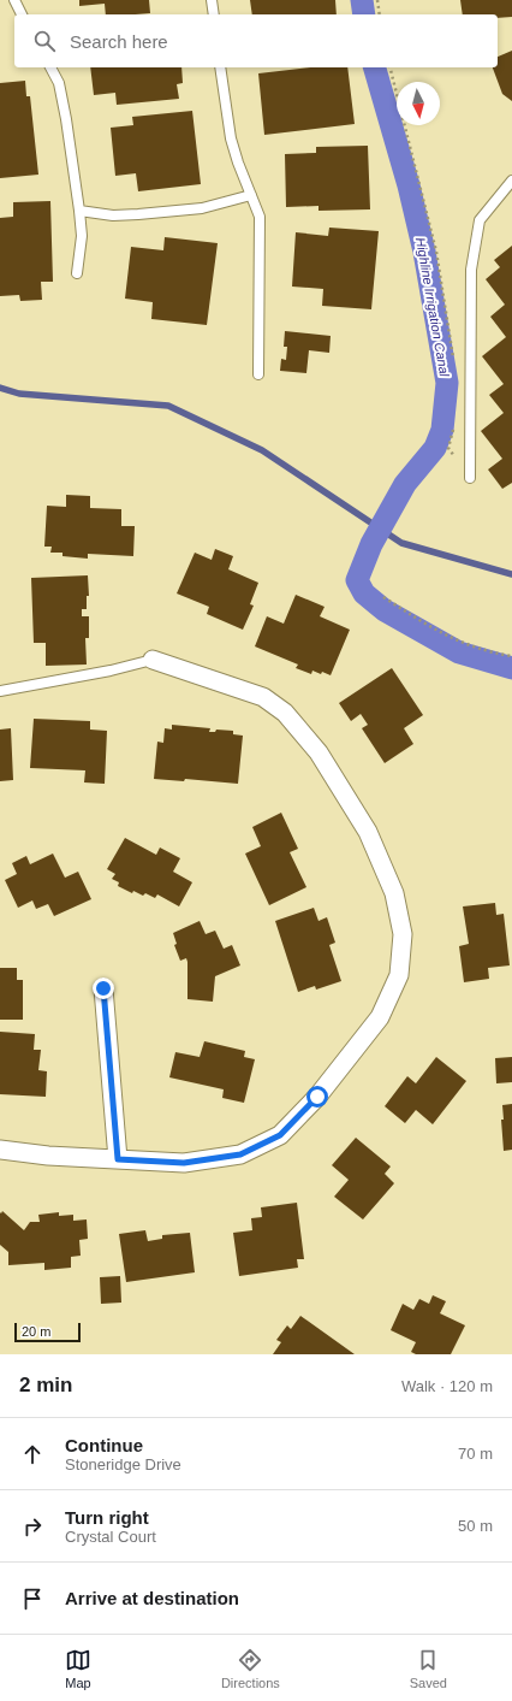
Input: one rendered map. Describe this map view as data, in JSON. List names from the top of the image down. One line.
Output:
{"water":["Highline Irrigation Canal"],"scale_bar":"20 m","north":"bottom","page":{"search":"Search here","scale":"20 m","heading":["2 min","Walk · 120 m"],"list":[["Continue","Stoneridge Drive","70 m"],["Turn right","Crystal Court","50 m"],"Arrive at destination"],"nav":["Map","Directions","Saved"]}}
